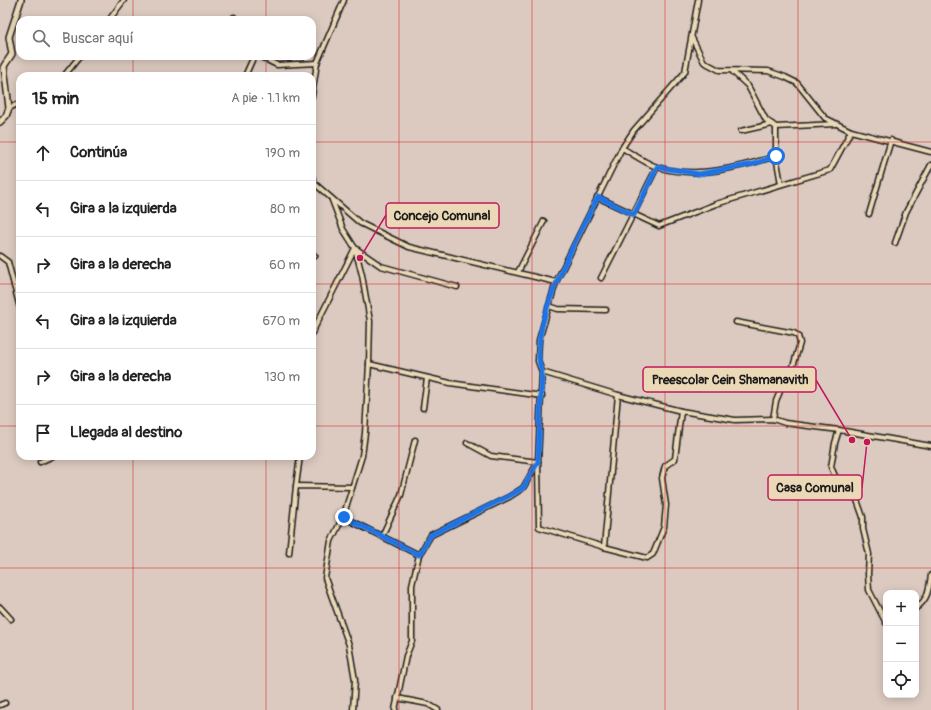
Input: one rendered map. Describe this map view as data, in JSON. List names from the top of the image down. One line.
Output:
{"places":["Concejo Comunal","Preescolar Cein Shamanavith","Casa Comunal"],"page":{"search":"Buscar aquí","heading":["15 min","A pie · 1.1 km"],"list":[["Continúa","190 m"],["Gira a la izquierda","80 m"],["Gira a la derecha","60 m"],["Gira a la izquierda","670 m"],["Gira a la derecha","130 m"],"Llegada al destino"],"map_buttons":["+","−"]}}
